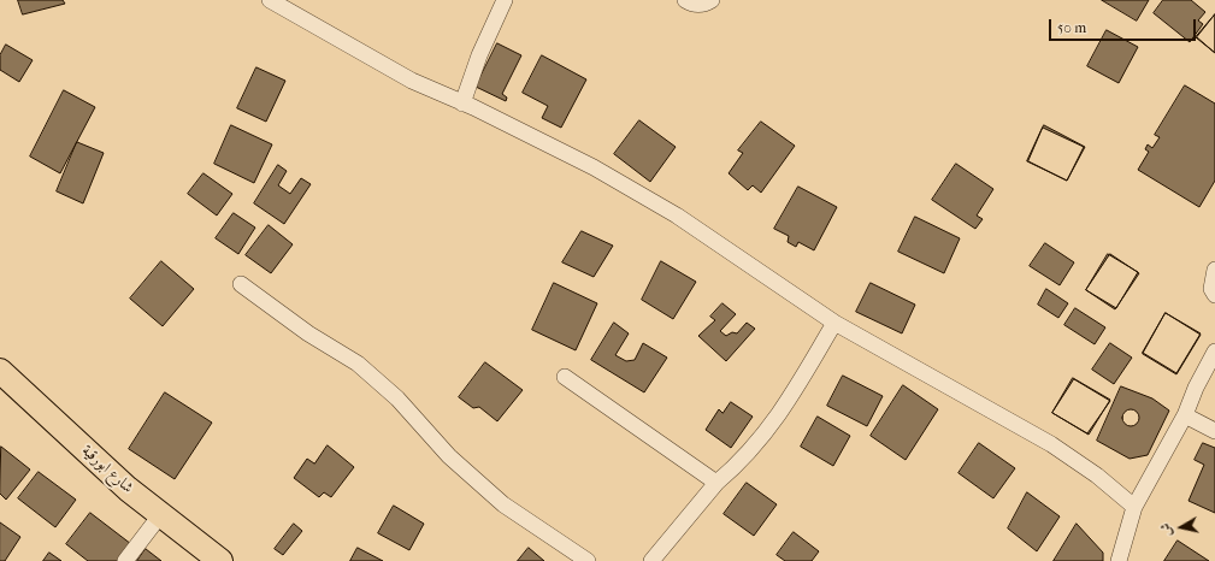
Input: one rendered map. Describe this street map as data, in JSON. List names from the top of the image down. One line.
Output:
{"streets":{"main road":["شارع ابورقية"]},"scale_bar":"50 m","north":"left"}
